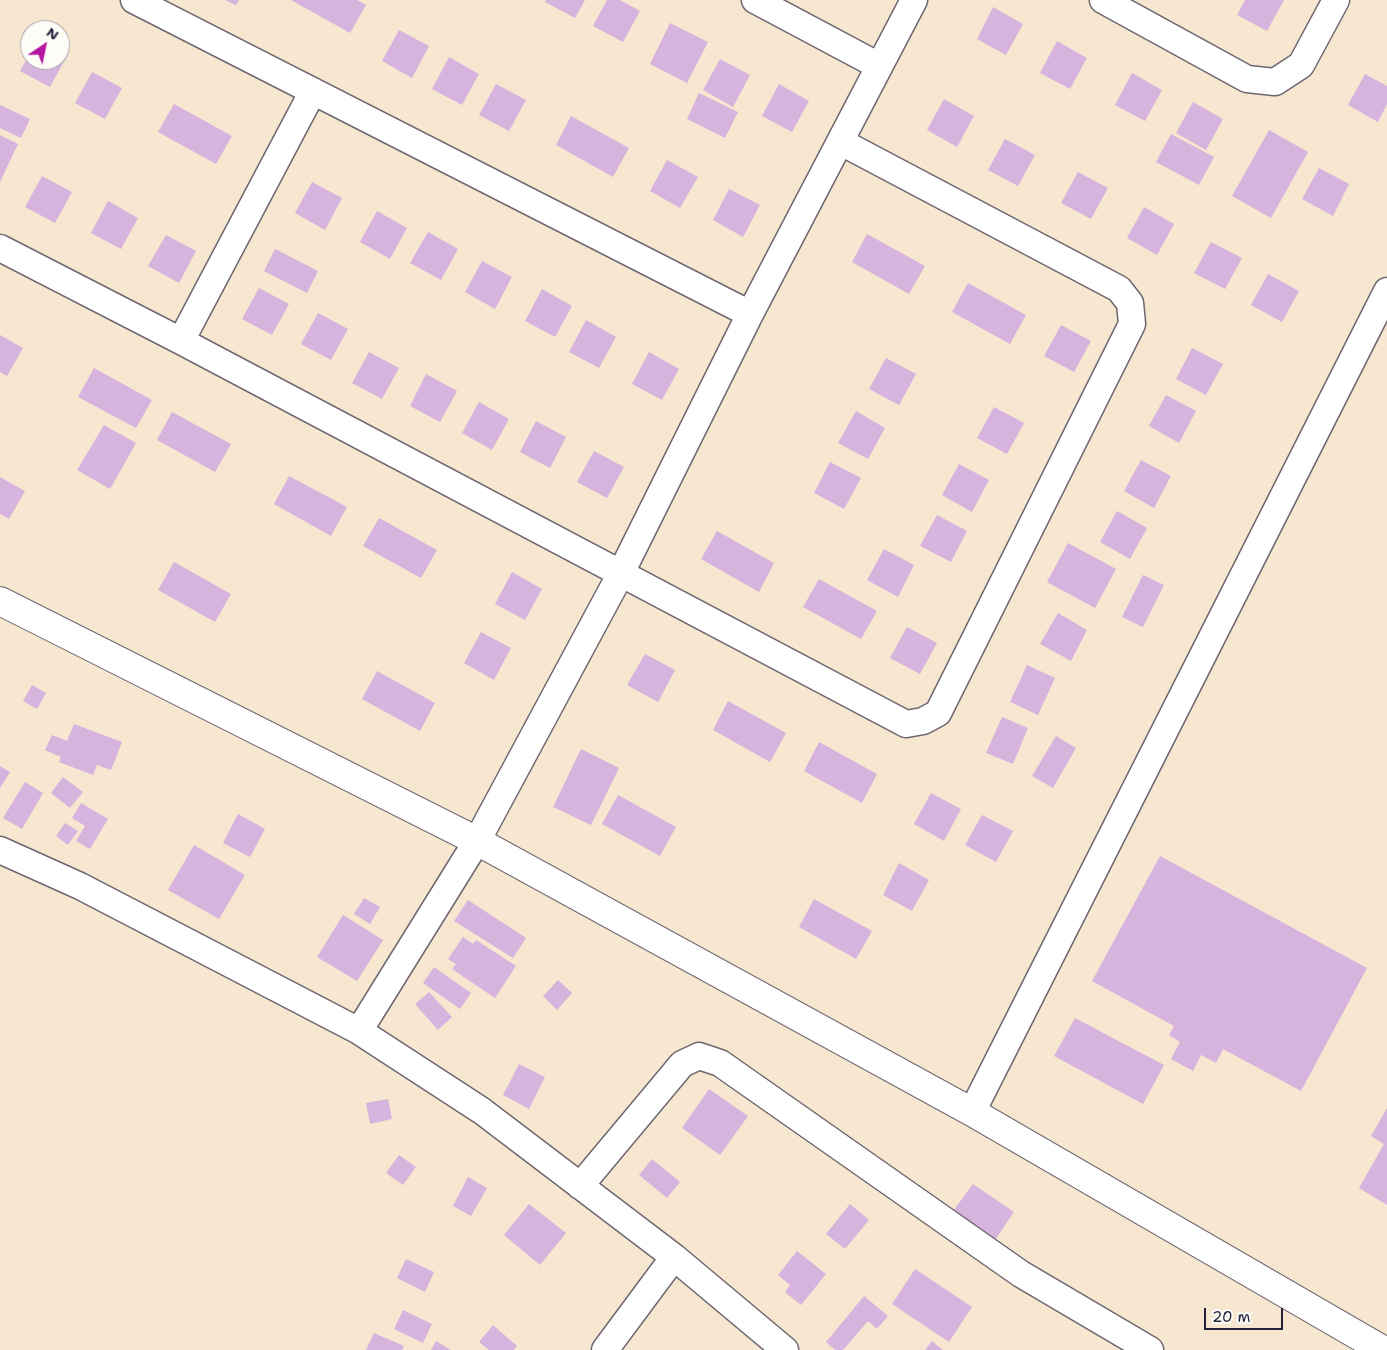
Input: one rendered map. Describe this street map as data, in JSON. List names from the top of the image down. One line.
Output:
{"scale_bar":"20 m","north":"top right"}
